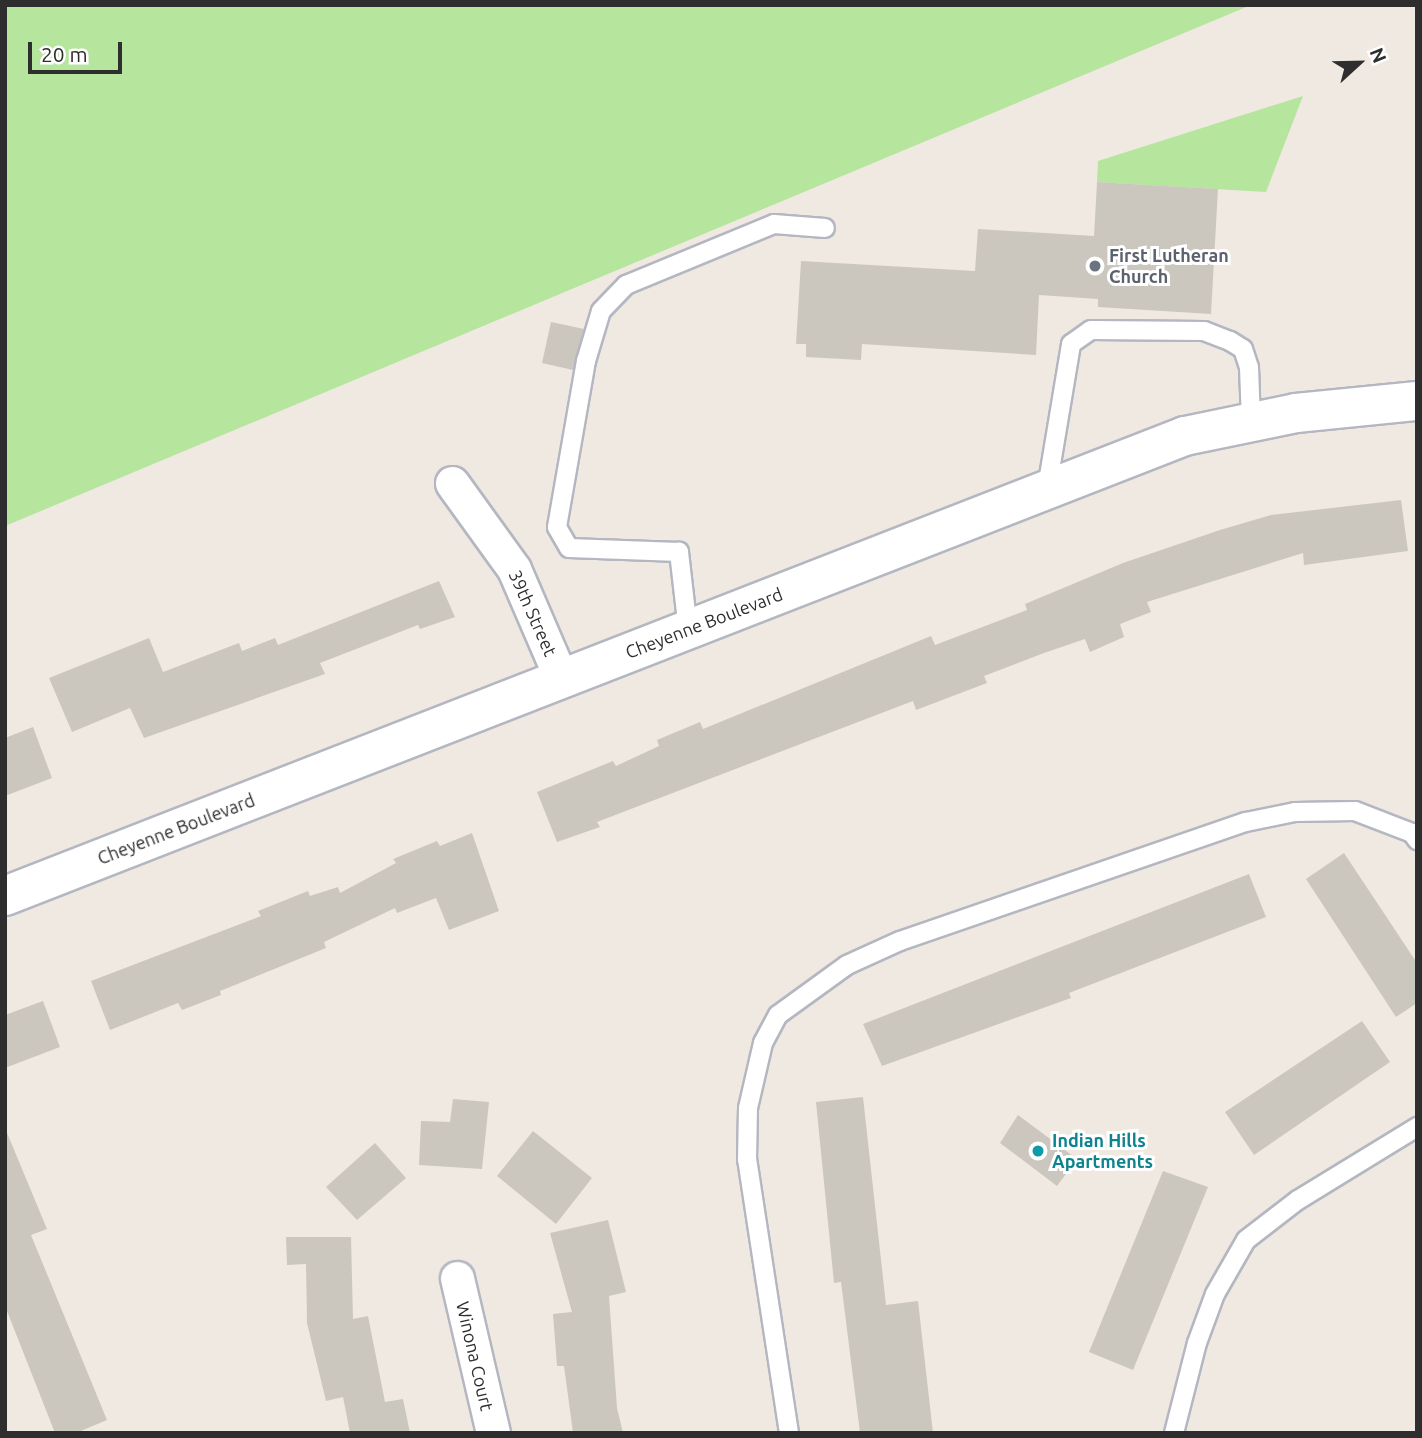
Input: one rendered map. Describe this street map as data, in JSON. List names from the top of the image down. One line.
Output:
{"streets":{"street":["39th Street","Cheyenne Boulevard","Winona Court"]},"crossings":[["39th Street","Cheyenne Boulevard"]],"places":["First Lutheran Church","Indian Hills Apartments"],"scale_bar":"20 m","north":"right"}
